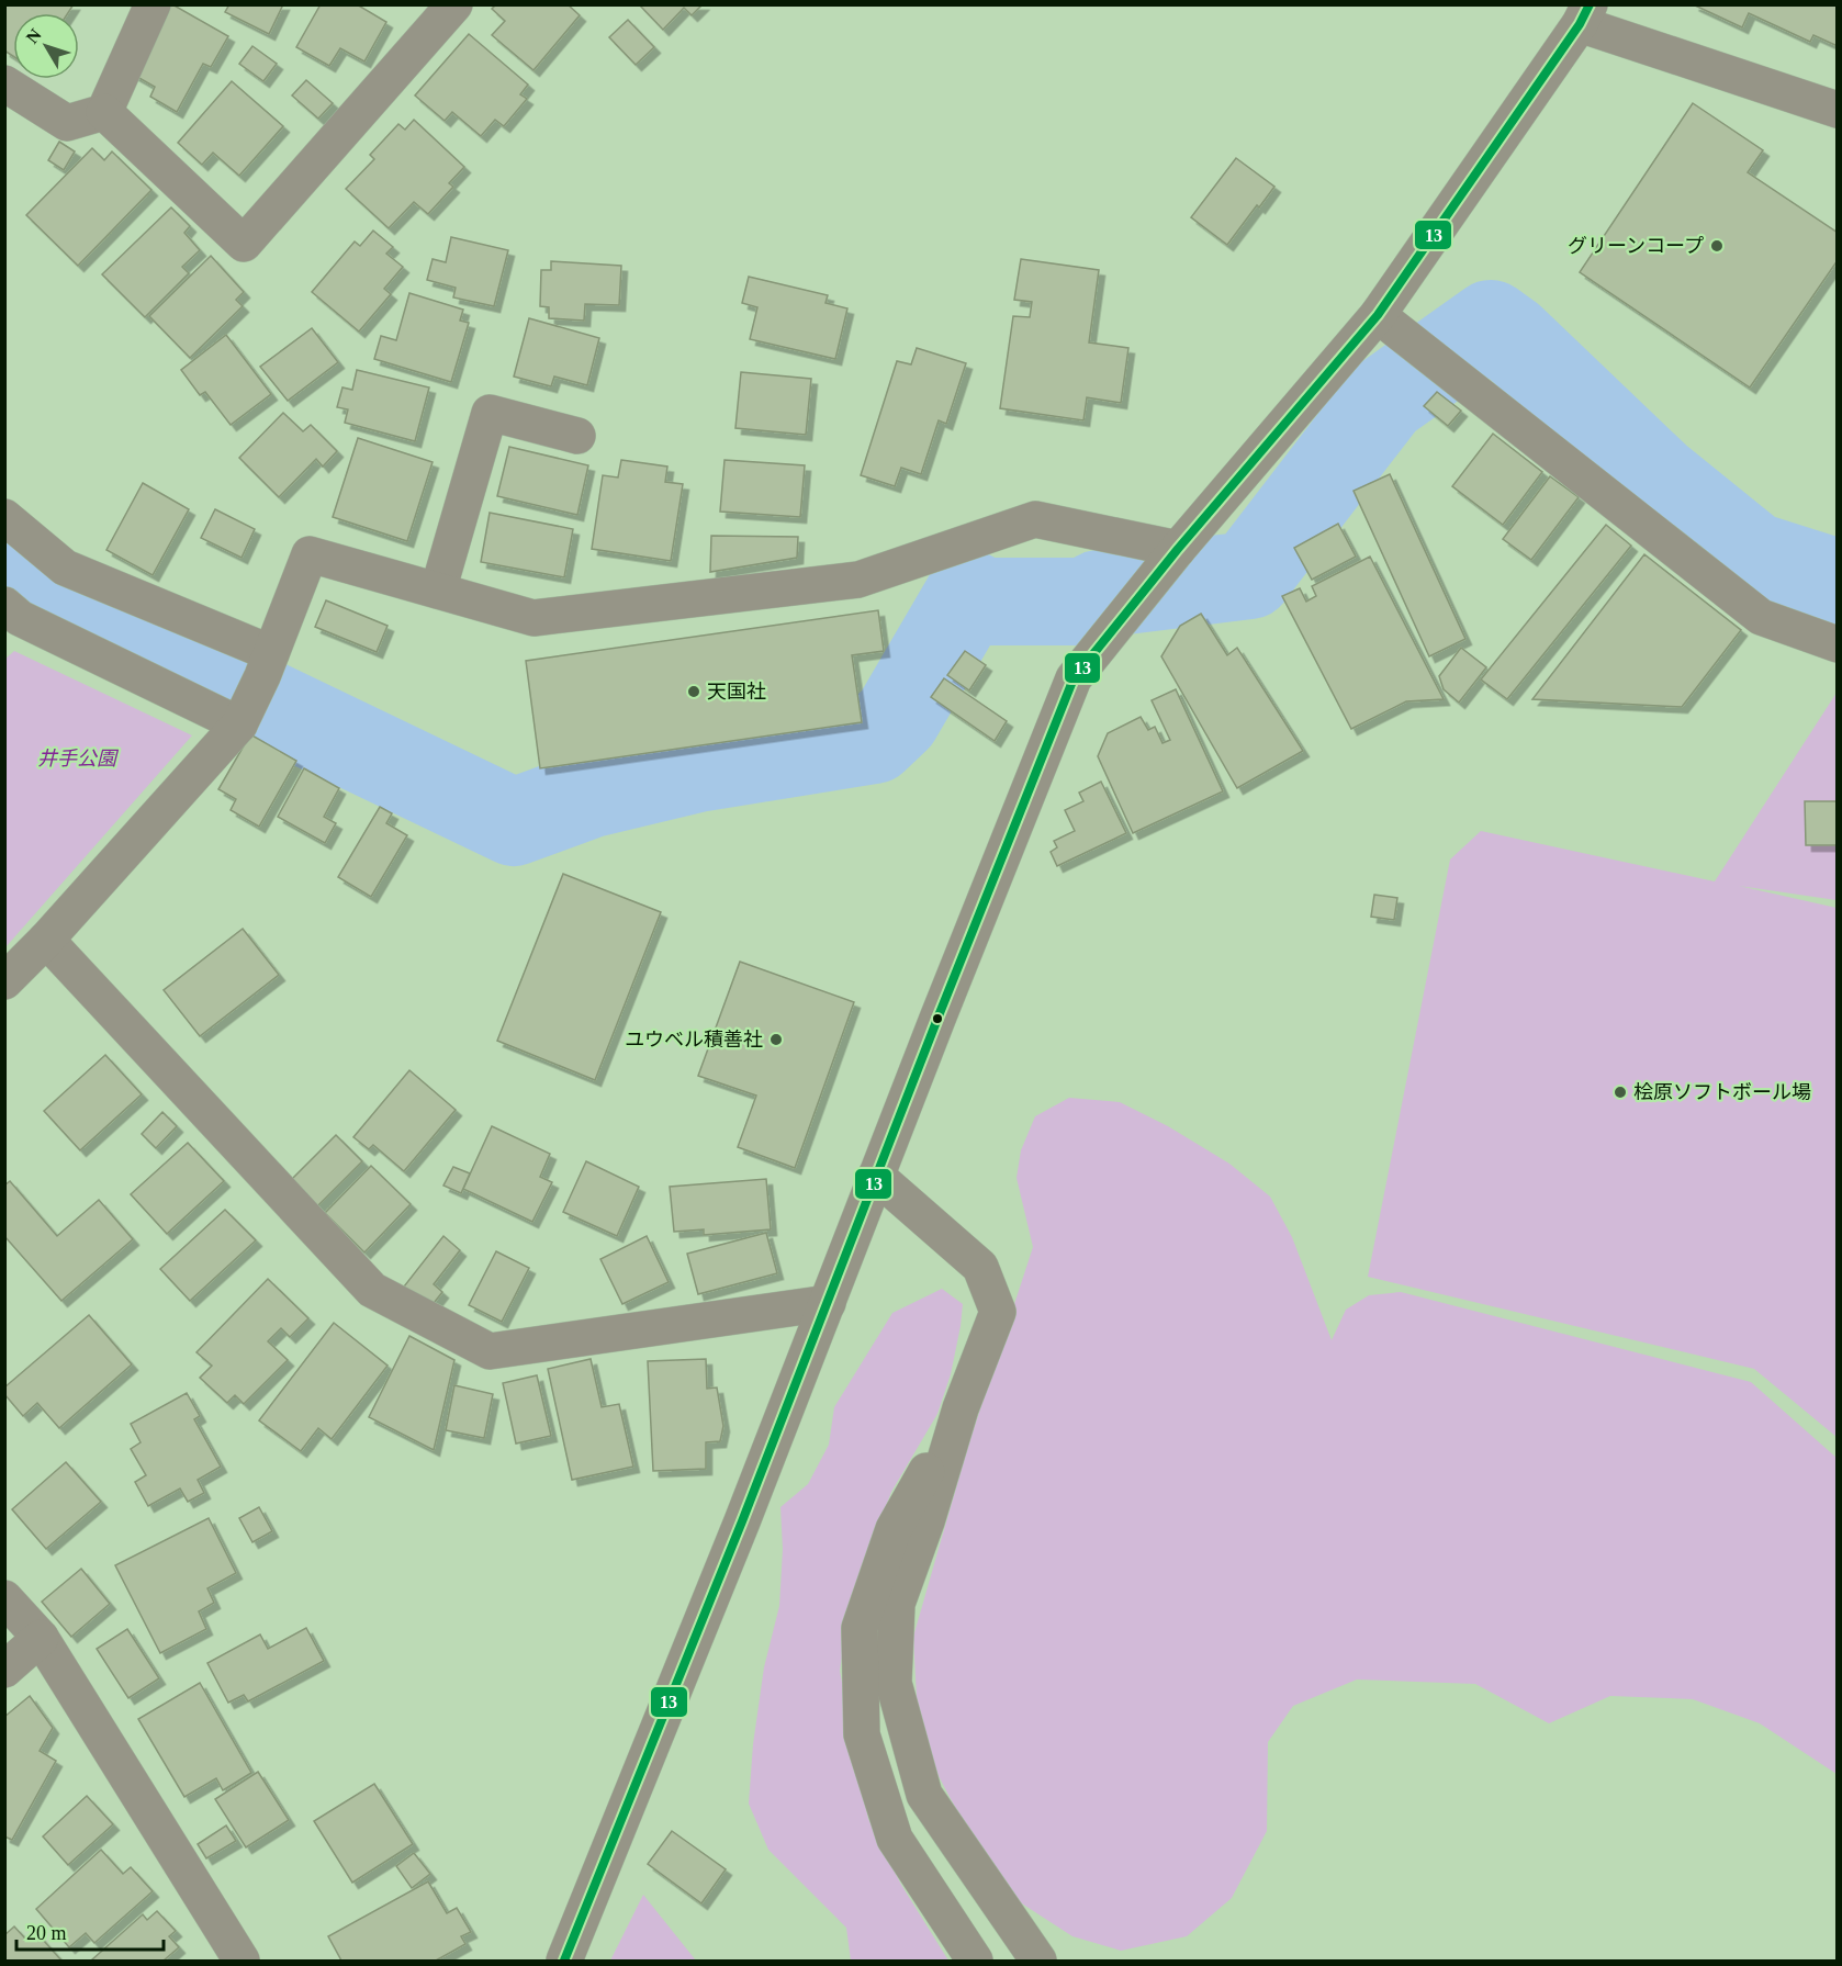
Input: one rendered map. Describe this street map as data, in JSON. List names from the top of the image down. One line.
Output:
{"parks":["井手公園"],"places":["グリーンコープ","天国社","ユウベル積善社","桧原ソフトボール場"],"lines":["transit line 13"],"scale_bar":"20 m","north":"top left"}
